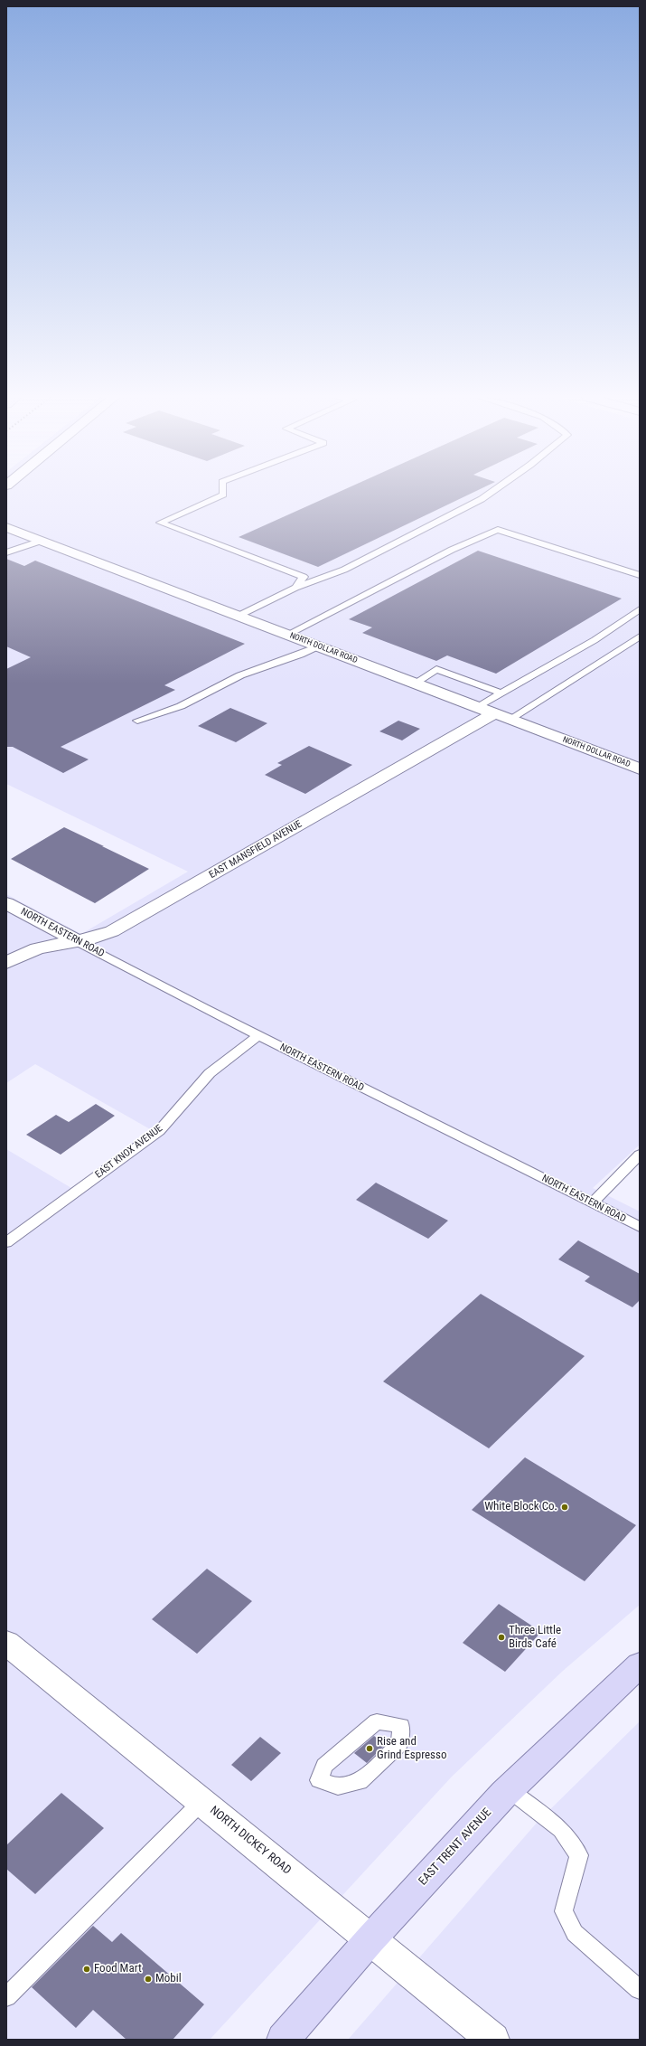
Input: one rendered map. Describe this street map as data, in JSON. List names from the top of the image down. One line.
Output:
{"streets":{"main road":["EAST TRENT AVENUE"],"street":["NORTH DOLLAR ROAD","EAST MANSFIELD AVENUE","NORTH EASTERN ROAD","NORTH DICKEY ROAD"],"lane":["EAST KNOX AVENUE"]},"crossings":[["NORTH DOLLAR ROAD","EAST MANSFIELD AVENUE"],["EAST MANSFIELD AVENUE","NORTH EASTERN ROAD"],["NORTH EASTERN ROAD","EAST KNOX AVENUE"],["NORTH DICKEY ROAD","EAST TRENT AVENUE"]],"places":["White Block Co.","Three Little Birds Café","Rise and Grind Espresso","Food Mart","Mobil"]}
